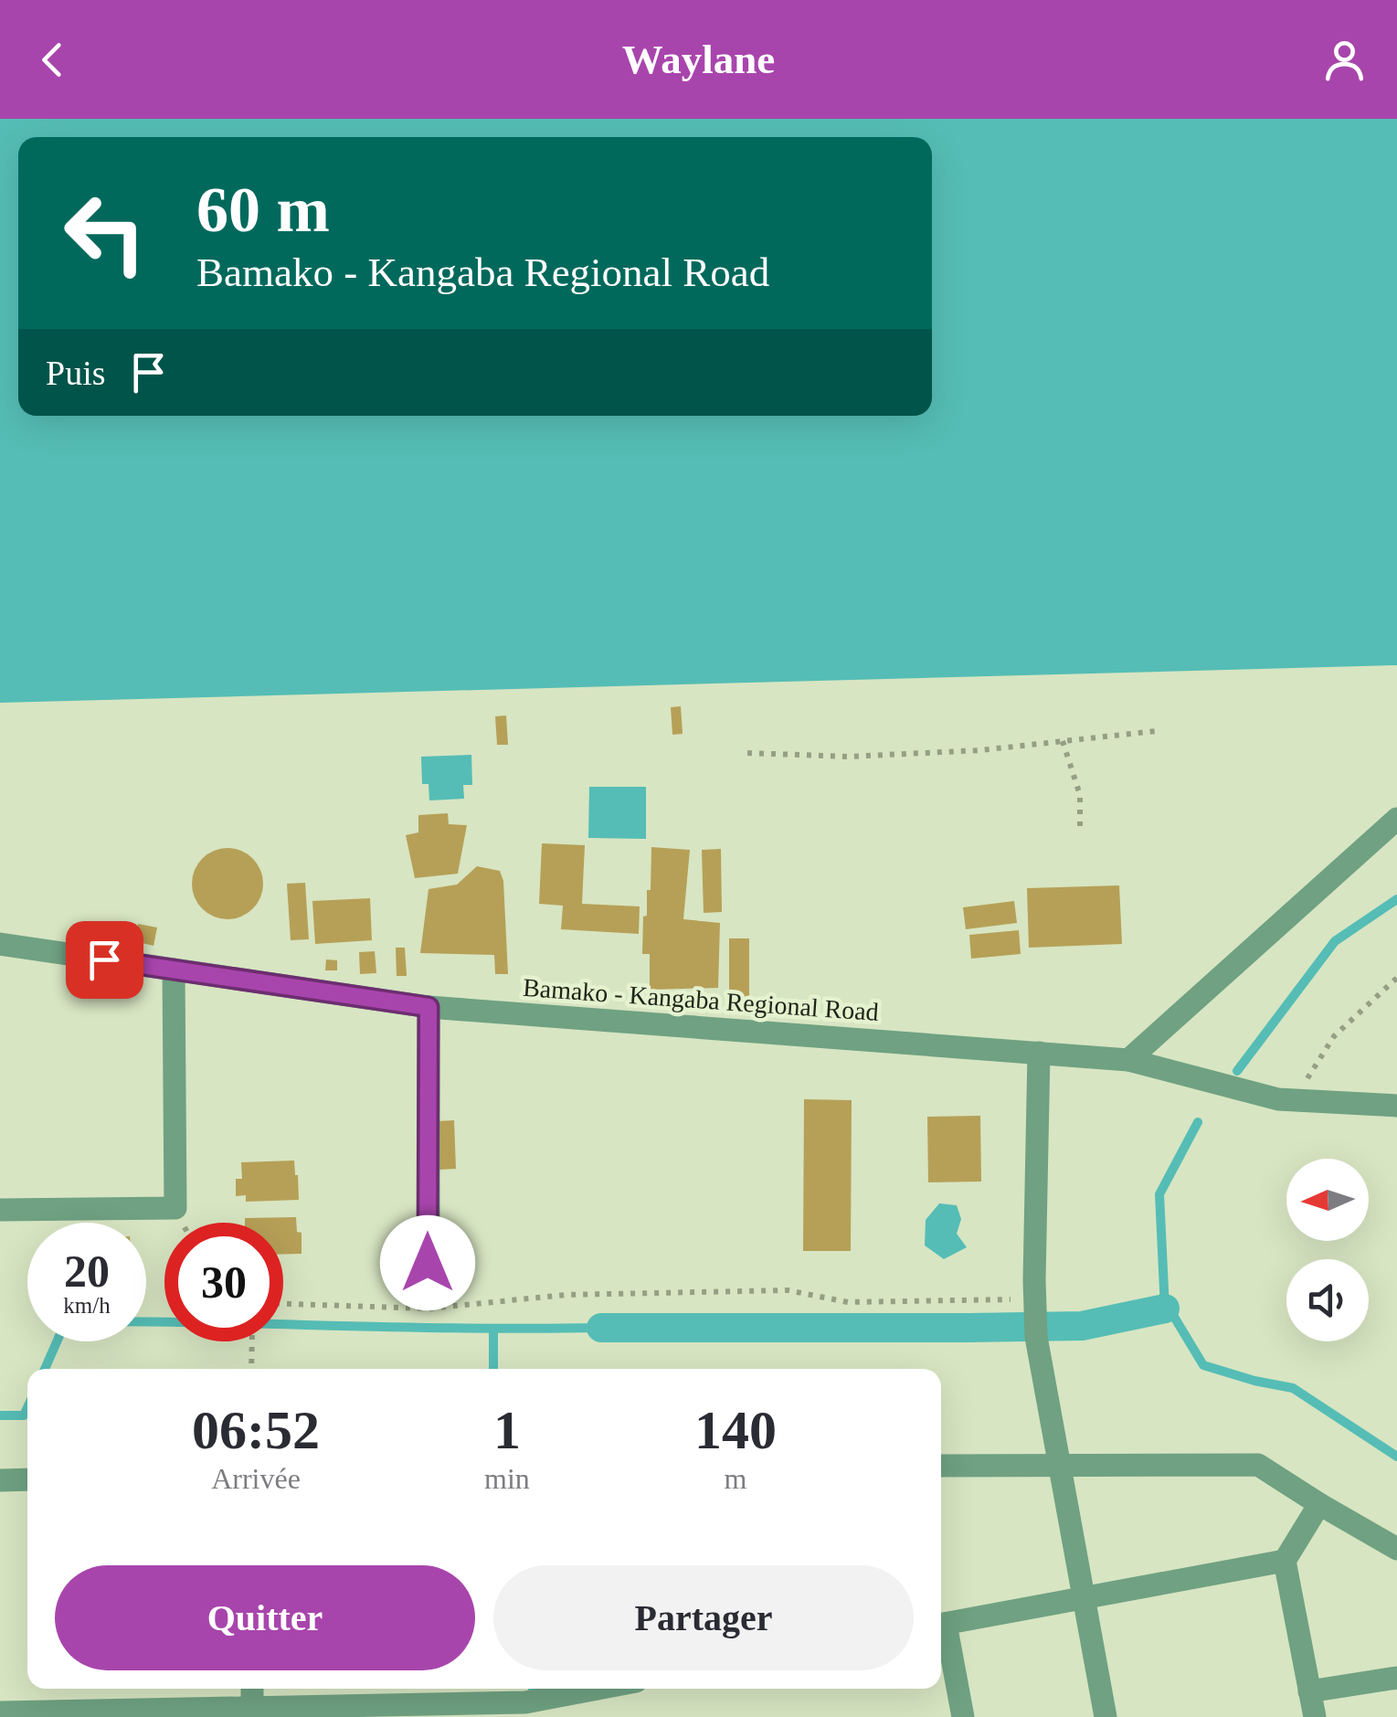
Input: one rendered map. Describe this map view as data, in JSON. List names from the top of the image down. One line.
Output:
{"streets":{"street":["Bamako - Kangaba Regional Road"]},"north":"left","page":{"header":"Waylane","turn":["60 m","Bamako - Kangaba Regional Road"],"then":"Puis","speed":"20 km/h","limit":"30","eta":["06:52","Arrivée","1","min","140","m"],"buttons":["Quitter","Partager"]}}
